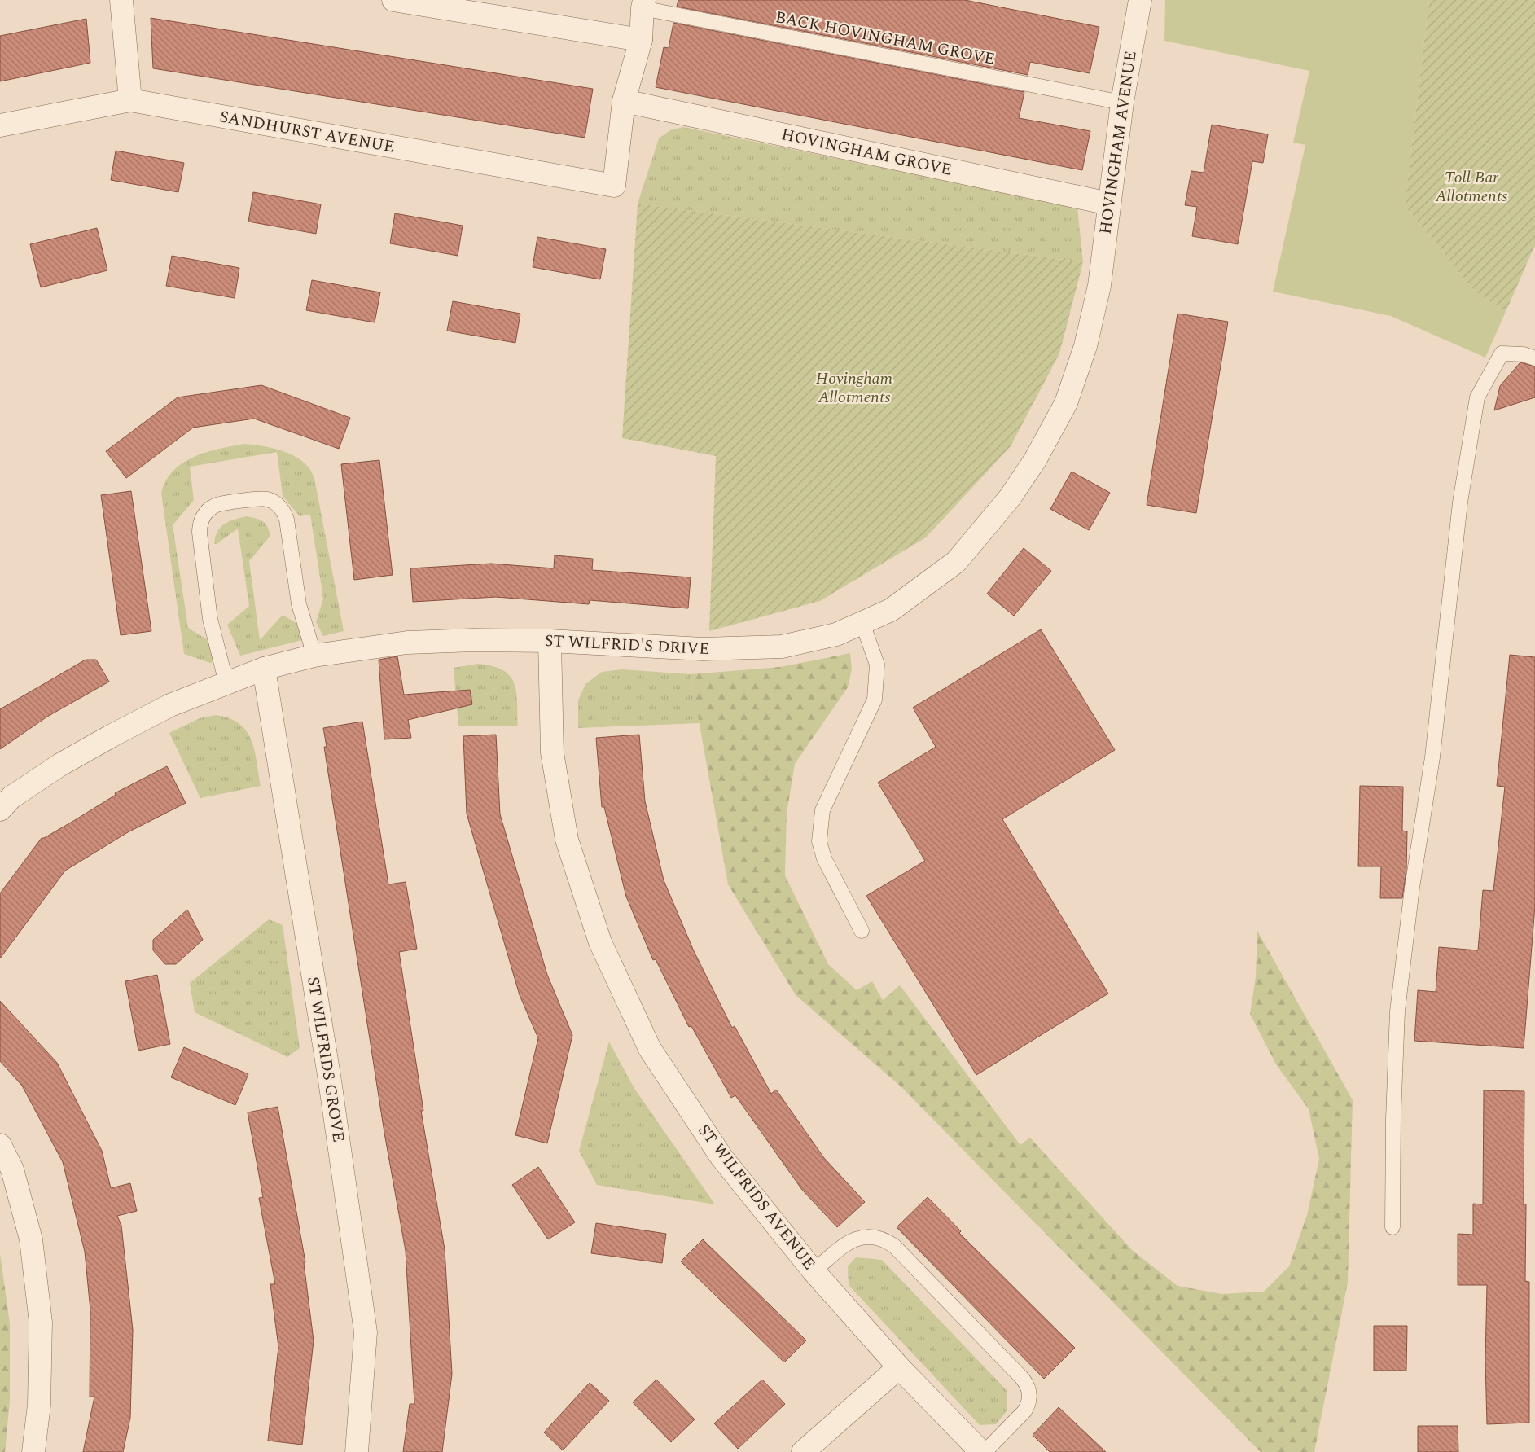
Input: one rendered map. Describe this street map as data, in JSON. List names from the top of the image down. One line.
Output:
{"streets":{"street":["SANDHURST AVENUE","HOVINGHAM AVENUE","HOVINGHAM GROVE","ST WILFRID'S DRIVE","ST WILFRIDS GROVE","ST WILFRIDS AVENUE"],"lane":["BACK HOVINGHAM GROVE"]},"crossings":[["BACK HOVINGHAM GROVE","HOVINGHAM AVENUE"],["SANDHURST AVENUE","HOVINGHAM GROVE"],["HOVINGHAM AVENUE","HOVINGHAM GROVE"],["HOVINGHAM AVENUE","ST WILFRID'S DRIVE"],["ST WILFRID'S DRIVE","ST WILFRIDS GROVE"],["ST WILFRID'S DRIVE","ST WILFRIDS AVENUE"]],"parks":["Toll Bar Allotments","Hovingham Allotments"]}
